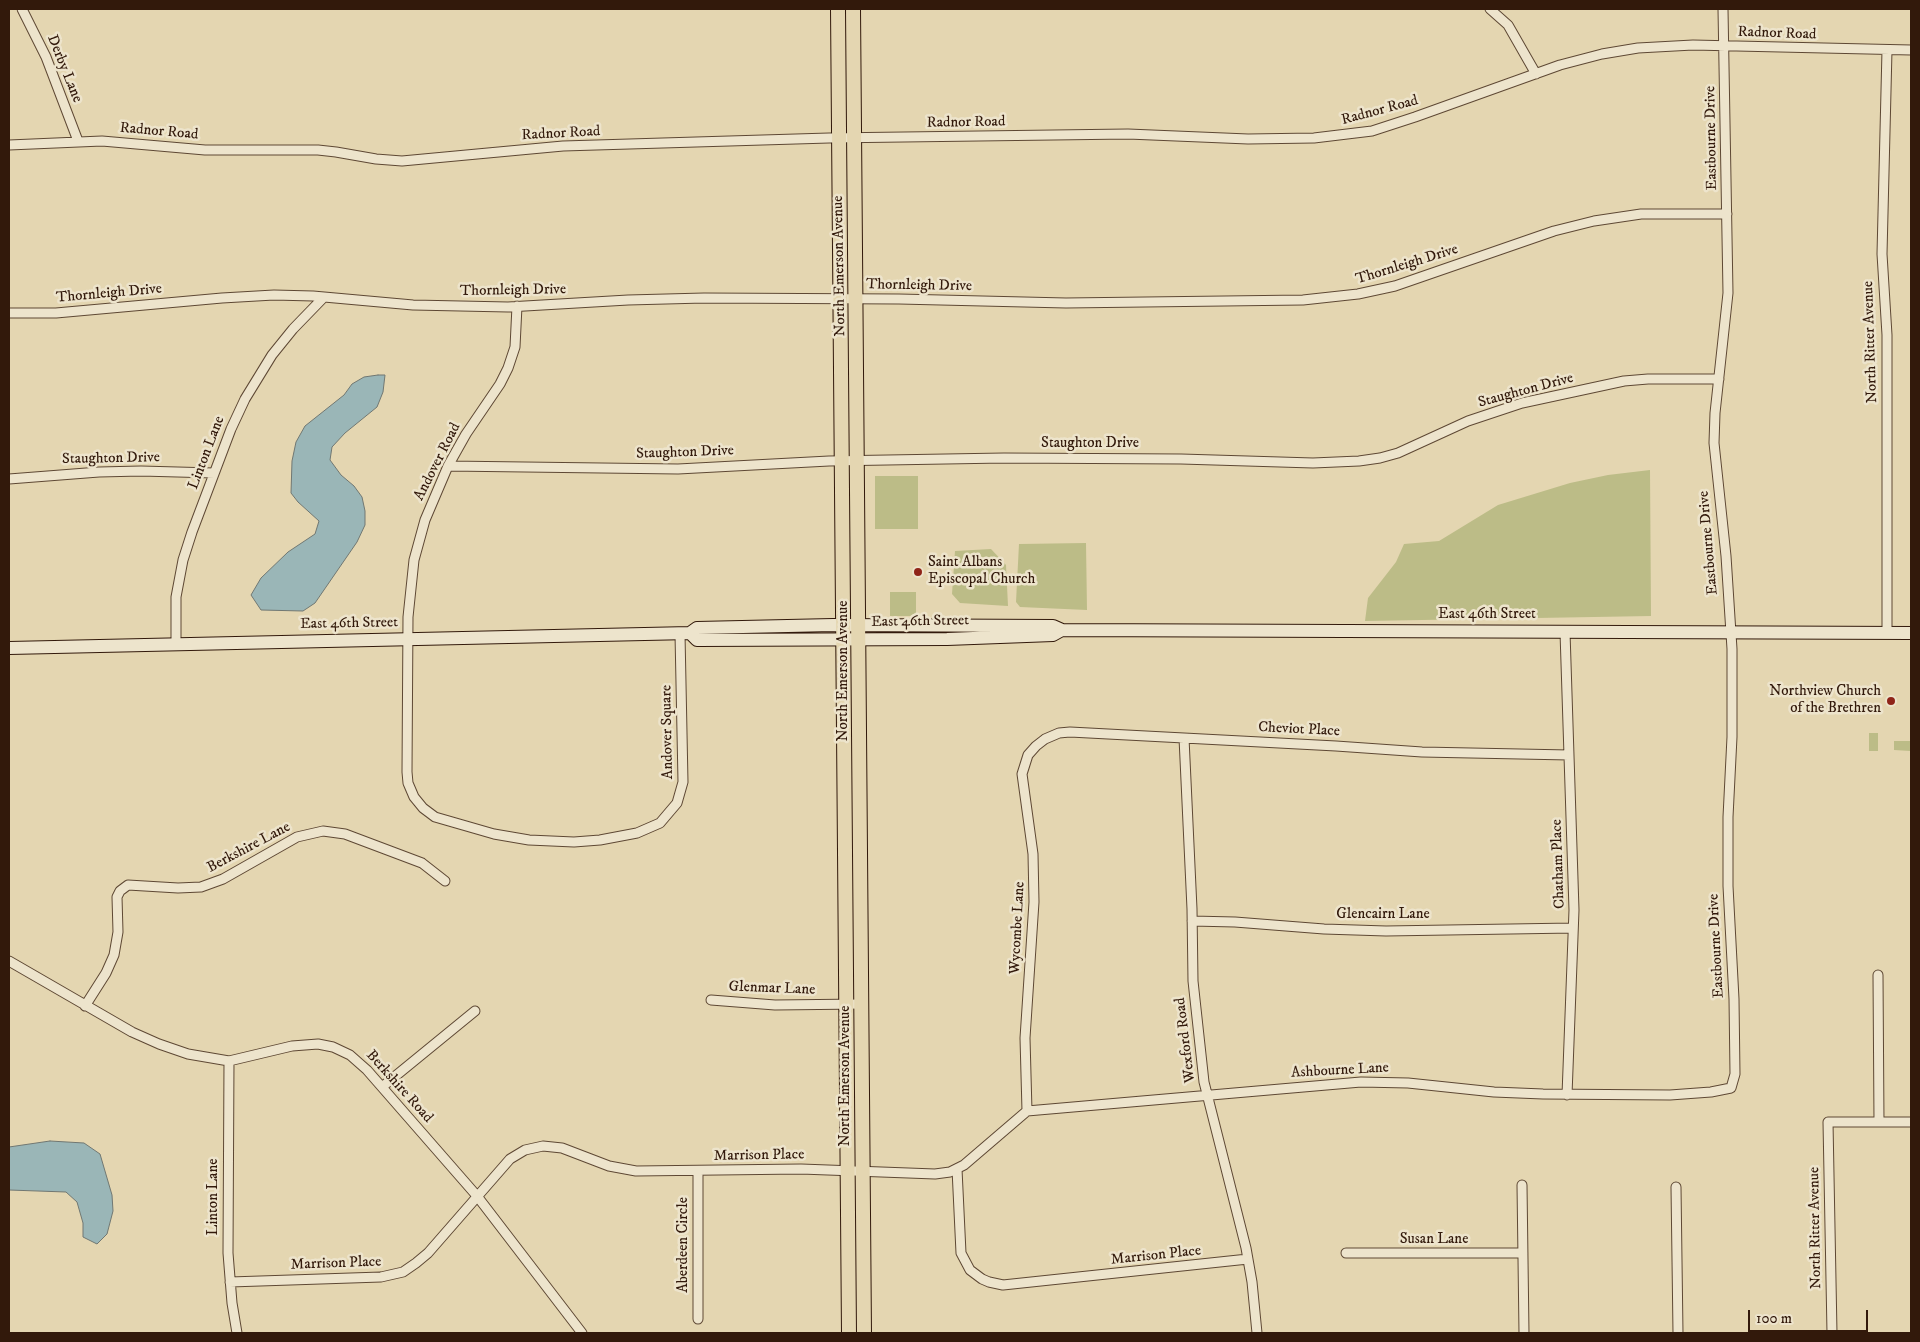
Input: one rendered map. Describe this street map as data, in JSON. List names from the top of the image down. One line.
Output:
{"streets":{"main road":["North Emerson Avenue","East 46th Street"],"street":["Radnor Road","Derby Lane","Eastbourne Drive","Thornleigh Drive","North Ritter Avenue","Staughton Drive","Linton Lane","Andover Road","Cheviot Place","Andover Square","Berkshire Lane","Chatham Place","Glencairn Lane","Wycombe Lane","Glenmar Lane","Wexford Road","Ashbourne Lane","Berkshire Road","Marrison Place","Susan Lane","Aberdeen Circle"]},"crossings":[["Radnor Road","Derby Lane"],["Radnor Road","Eastbourne Drive"],["Radnor Road","North Emerson Avenue"],["Radnor Road","North Ritter Avenue"],["Eastbourne Drive","Thornleigh Drive"],["Eastbourne Drive","Staughton Drive"],["Eastbourne Drive","East 46th Street"],["Eastbourne Drive","Ashbourne Lane"],["Thornleigh Drive","North Emerson Avenue"],["Thornleigh Drive","Linton Lane"],["Thornleigh Drive","Andover Road"],["North Emerson Avenue","Staughton Drive"],["North Emerson Avenue","East 46th Street"],["North Emerson Avenue","Glenmar Lane"],["North Emerson Avenue","Marrison Place"],["North Ritter Avenue","East 46th Street"],["Staughton Drive","Linton Lane"],["Staughton Drive","Andover Road"],["Linton Lane","East 46th Street"],["Linton Lane","Berkshire Road"],["Linton Lane","Marrison Place"],["Andover Road","East 46th Street"],["Andover Road","Andover Square"],["East 46th Street","Andover Square"],["East 46th Street","Chatham Place"],["Cheviot Place","Chatham Place"],["Cheviot Place","Wycombe Lane"],["Cheviot Place","Wexford Road"],["Berkshire Lane","Berkshire Road"],["Chatham Place","Glencairn Lane"],["Chatham Place","Ashbourne Lane"],["Glencairn Lane","Wexford Road"],["Wycombe Lane","Ashbourne Lane"],["Wexford Road","Ashbourne Lane"],["Wexford Road","Marrison Place"],["Berkshire Road","Marrison Place"],["Marrison Place","Aberdeen Circle"]],"places":["Saint Albans Episcopal Church","Northview Church of the Brethren"],"scale_bar":"100 m"}
